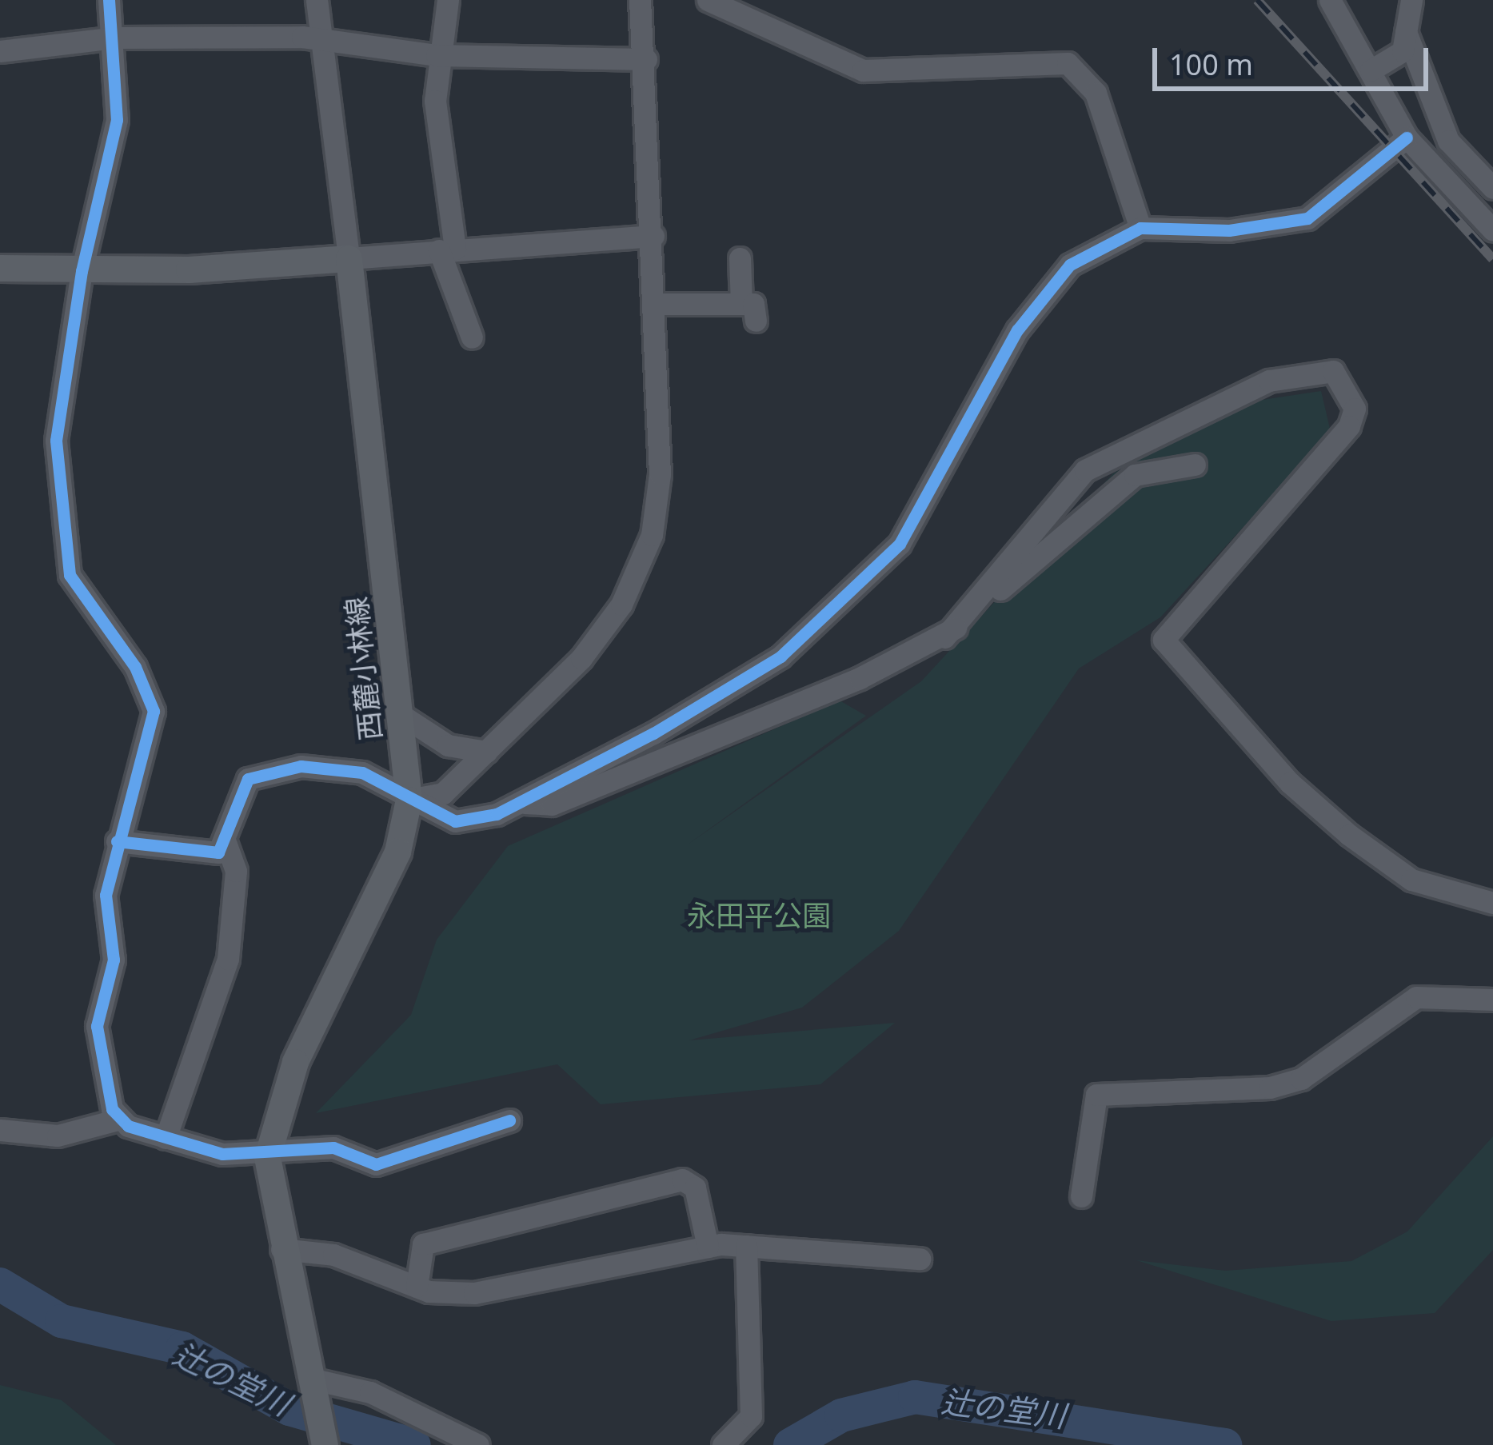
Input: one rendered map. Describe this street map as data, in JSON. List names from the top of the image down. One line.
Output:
{"streets":{"main road":["西麓小林線"]},"water":["辻の堂川"],"parks":["永田平公園"],"scale_bar":"100 m"}
